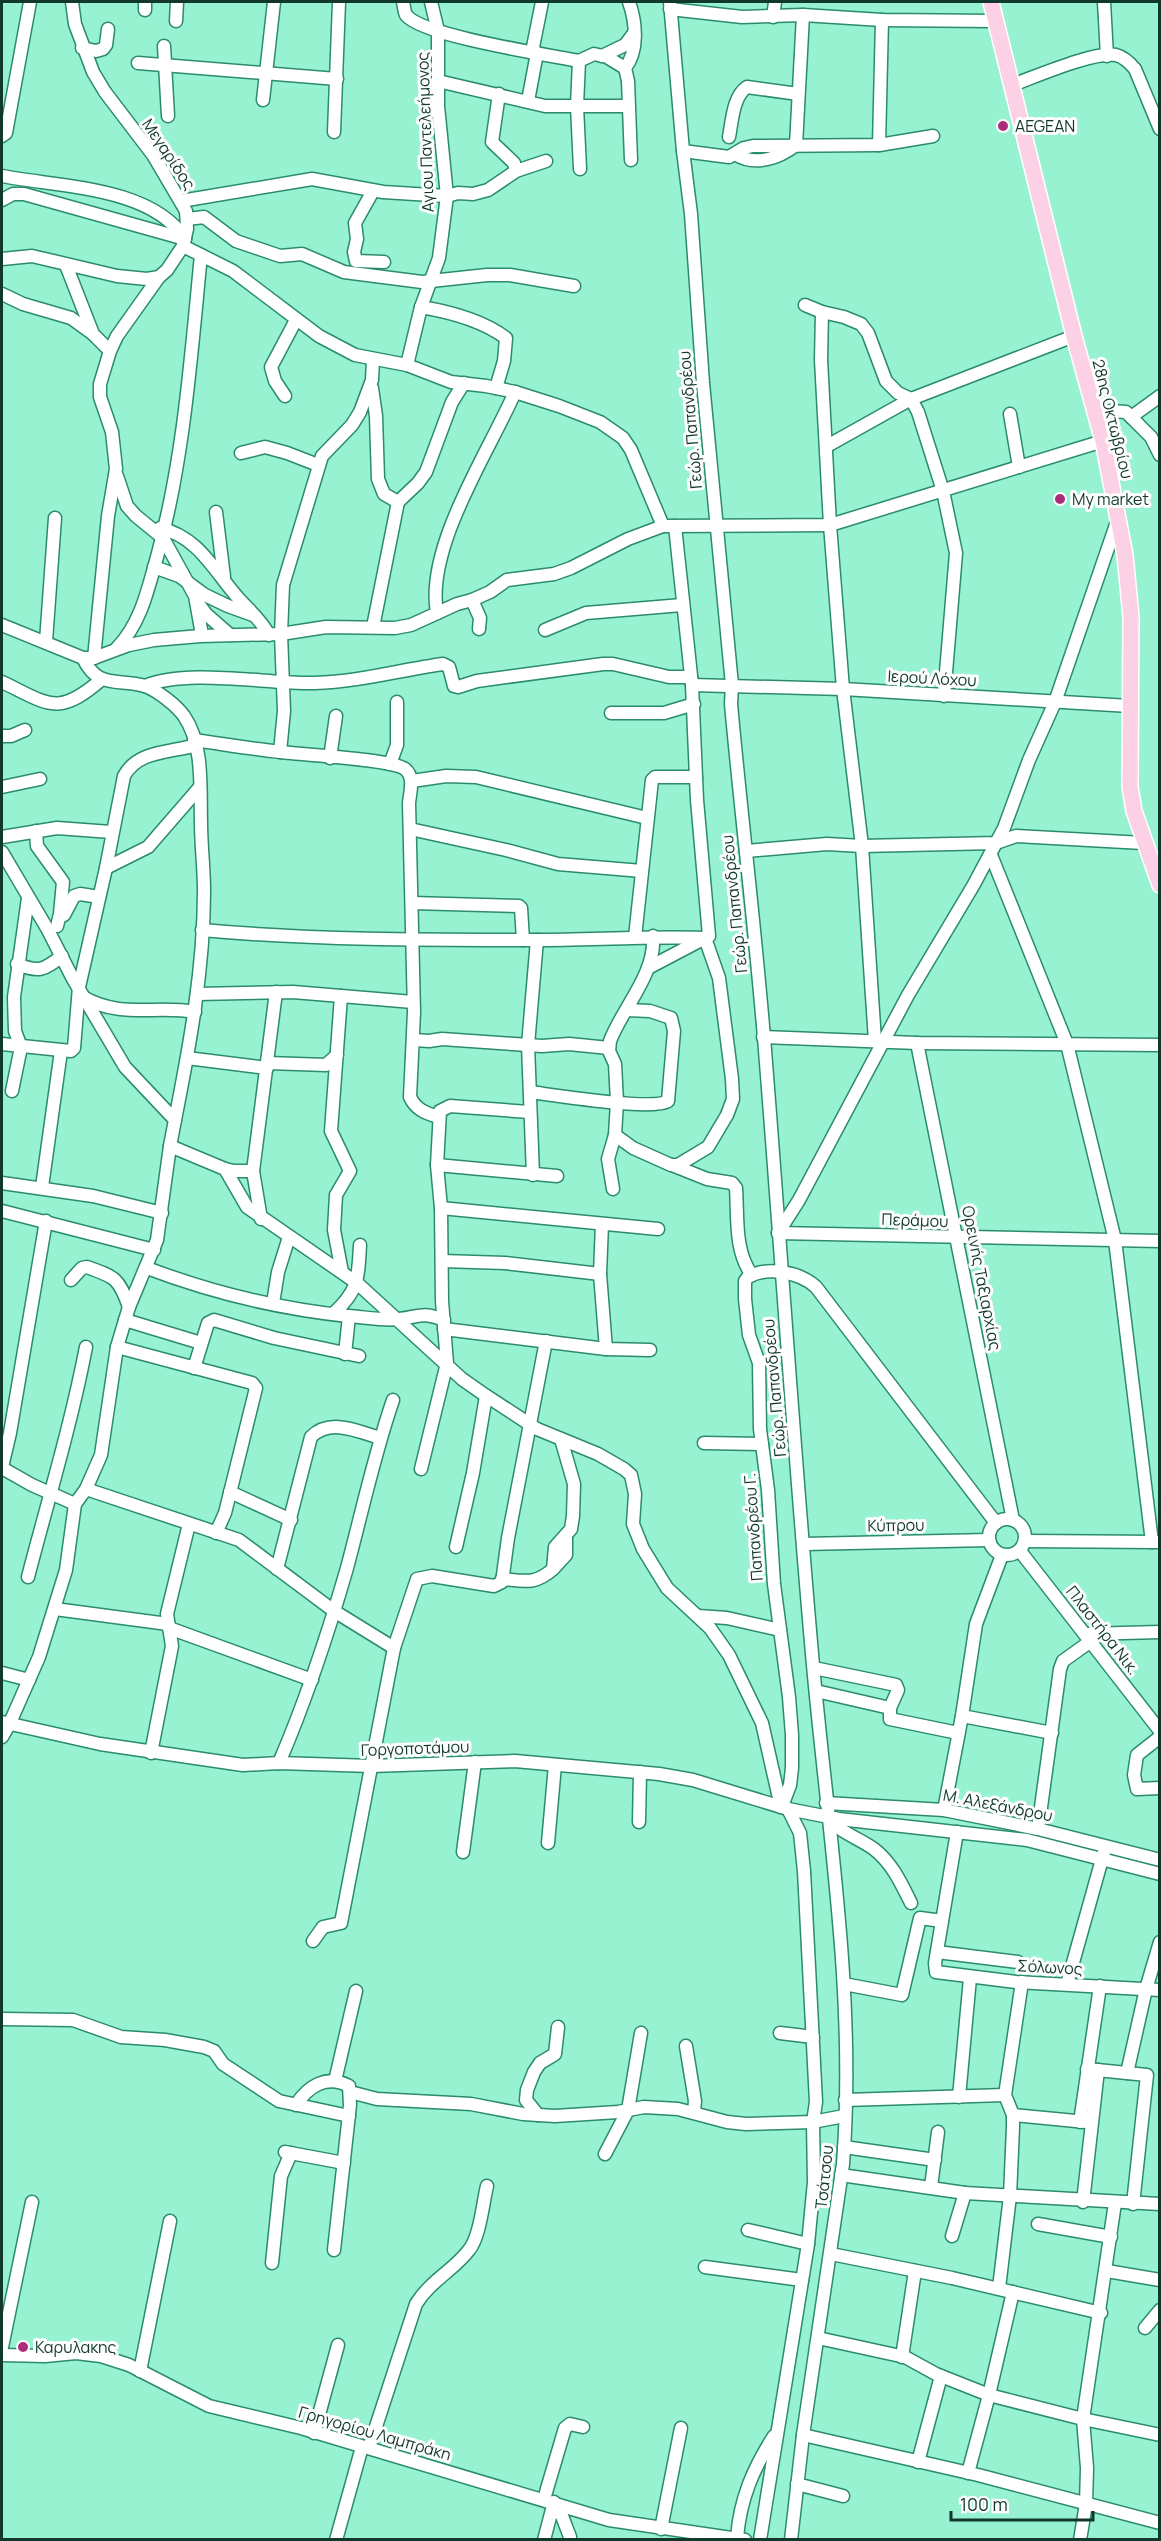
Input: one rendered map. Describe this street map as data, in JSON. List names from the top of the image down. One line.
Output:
{"streets":{"main road":["28ης Οκτωβρίου"],"street":["Αγιου Παντελεήμονος","Μεγαρίδος","Γεώρ. Παπανδρέου","Ιερού Λόχου","Περάμου","Ορεινής Ταξιαρχίας","Κύπρου","Παπανδρέου Γ.","Πλαστήρα Νικ.","Γοργοποτάμου","Μ. Αλεξάνδρου","Σόλωνος","Τσάτσου","Γρηγορίου Λαμπράκη"]},"crossings":[["28ης Οκτωβρίου","Ιερού Λόχου"],["Γεώρ. Παπανδρέου","Ιερού Λόχου"],["Γεώρ. Παπανδρέου","Περάμου"],["Γεώρ. Παπανδρέου","Κύπρου"],["Γεώρ. Παπανδρέου","Γοργοποτάμου"],["Γεώρ. Παπανδρέου","Μ. Αλεξάνδρου"],["Γεώρ. Παπανδρέου","Τσάτσου"],["Περάμου","Ορεινής Ταξιαρχίας"],["Ορεινής Ταξιαρχίας","Κύπρου"],["Ορεινής Ταξιαρχίας","Πλαστήρα Νικ."],["Κύπρου","Πλαστήρα Νικ."],["Παπανδρέου Γ.","Γοργοποτάμου"],["Γοργοποτάμου","Μ. Αλεξάνδρου"],["Γοργοποτάμου","Τσάτσου"],["Μ. Αλεξάνδρου","Τσάτσου"]],"places":["AEGEAN","My market","Καρυλακης"],"scale_bar":"100 m"}
